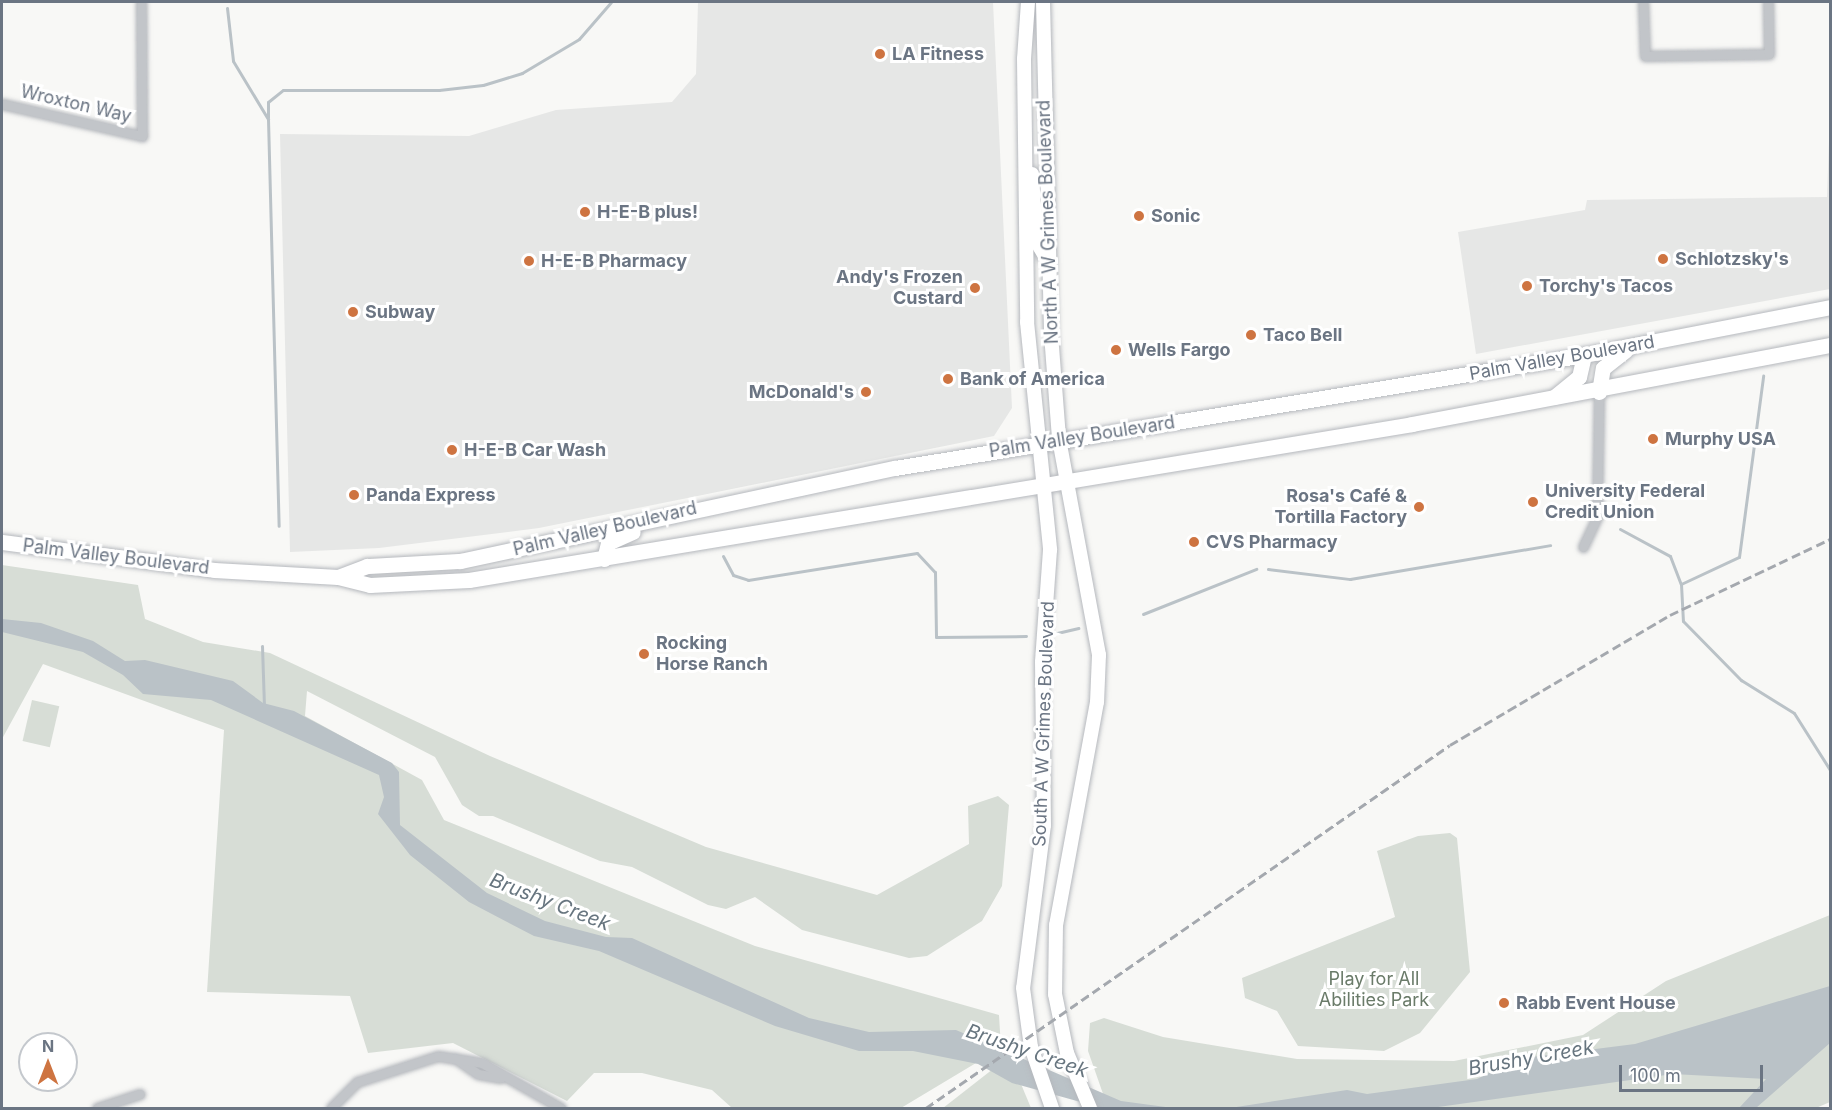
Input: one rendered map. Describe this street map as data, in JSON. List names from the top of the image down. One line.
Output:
{"streets":{"highway":["Palm Valley Boulevard"],"main road":["North A W Grimes Boulevard","South A W Grimes Boulevard"],"street":["Wroxton Way"]},"crossings":[["North A W Grimes Boulevard","Palm Valley Boulevard"],["North A W Grimes Boulevard","South A W Grimes Boulevard"],["Palm Valley Boulevard","South A W Grimes Boulevard"]],"water":["Brushy Creek"],"parks":["Play for All Abilities Park"],"places":["LA Fitness","H-E-B plus!","Sonic","Schlotzsky's","H-E-B Pharmacy","Torchy's Tacos","Andy's Frozen Custard","Subway","Taco Bell","Wells Fargo","Bank of America","McDonald's","Murphy USA","H-E-B Car Wash","Panda Express","University Federal Credit Union","Rosa's Café & Tortilla Factory","CVS Pharmacy","Rocking Horse Ranch","Rabb Event House"],"scale_bar":"100 m","north":"top"}
